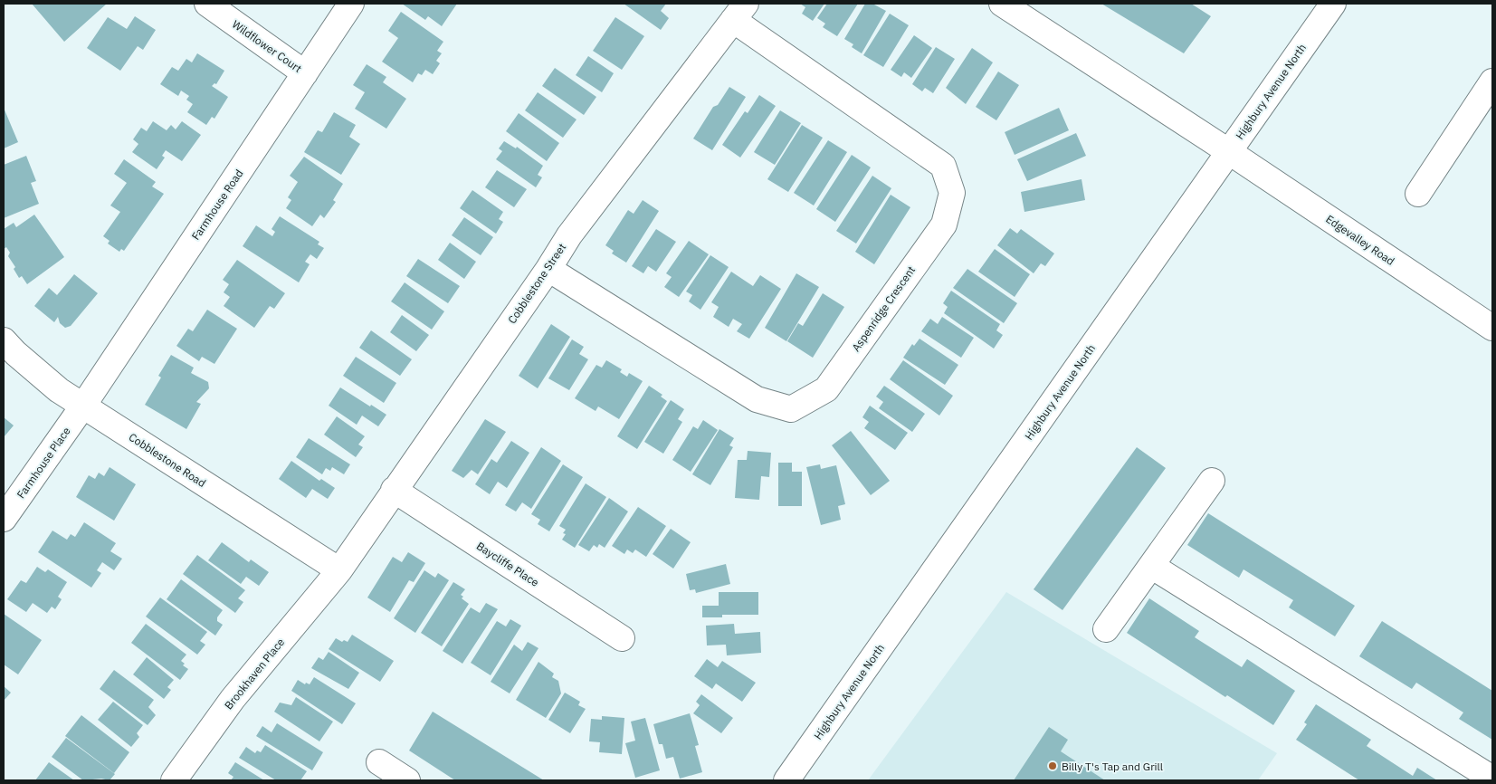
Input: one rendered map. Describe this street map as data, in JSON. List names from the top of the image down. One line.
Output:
{"streets":{"street":["Wildflower Court","Highbury Avenue North","Farmhouse Road","Edgevalley Road","Cobblestone Street","Aspenridge Crescent","Cobblestone Road","Farmhouse Place","Baycliffe Place","Brookhaven Place"]},"crossings":[["Wildflower Court","Farmhouse Road"],["Highbury Avenue North","Edgevalley Road"],["Farmhouse Road","Cobblestone Road"],["Farmhouse Road","Farmhouse Place"],["Cobblestone Street","Aspenridge Crescent"],["Cobblestone Street","Cobblestone Road"],["Cobblestone Street","Baycliffe Place"],["Cobblestone Street","Brookhaven Place"],["Cobblestone Road","Farmhouse Place"],["Cobblestone Road","Brookhaven Place"]],"places":["Billy T's Tap and Grill"]}
